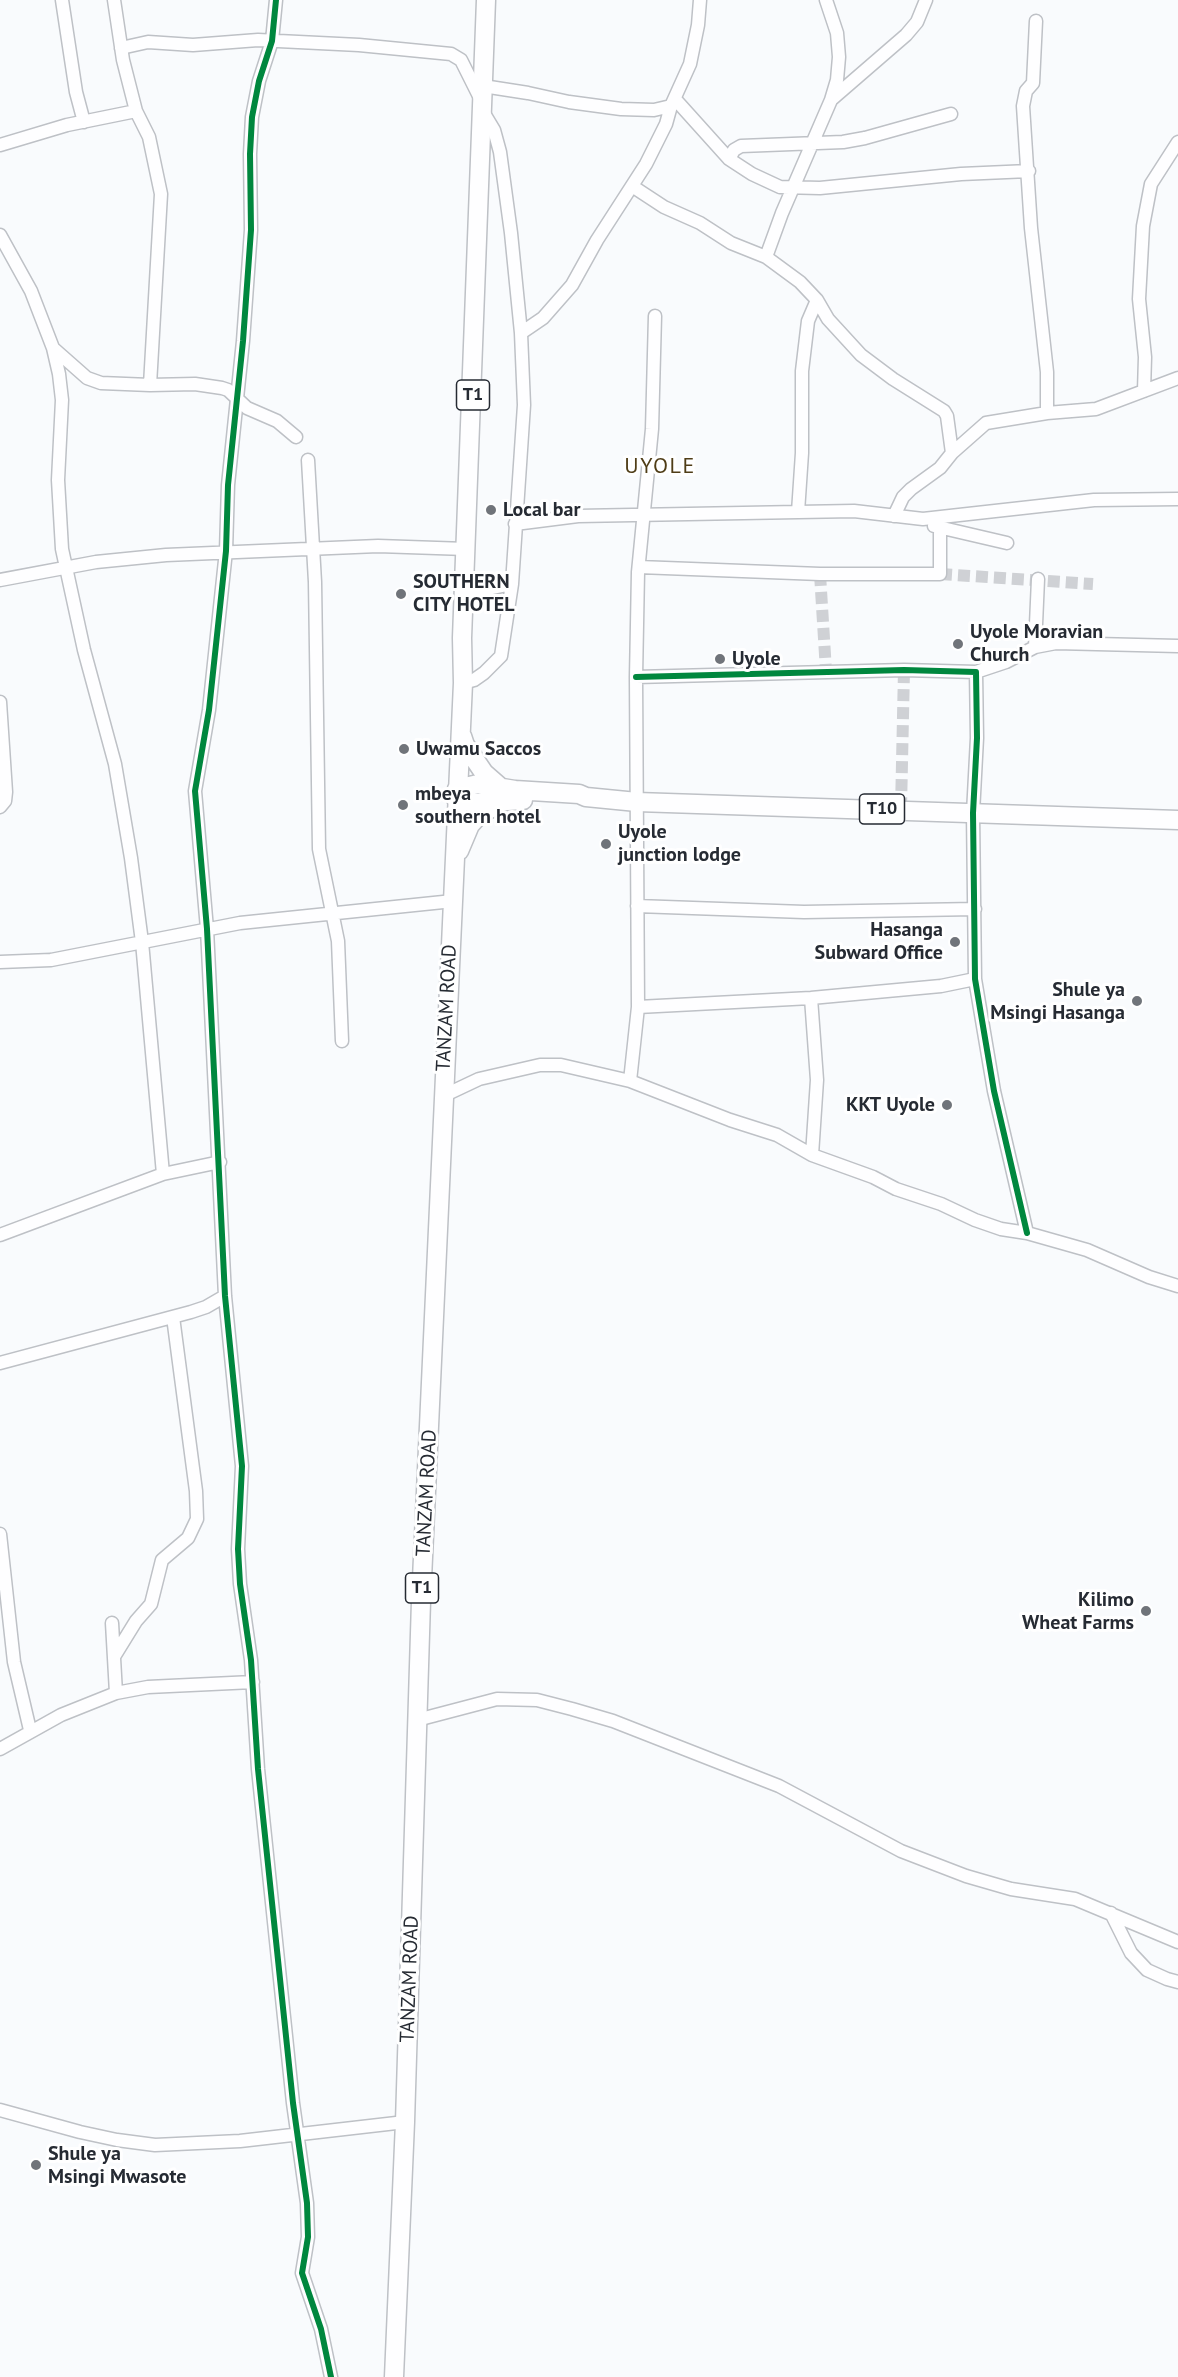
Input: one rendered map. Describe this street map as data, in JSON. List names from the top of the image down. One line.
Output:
{"streets":{"highway":["T1","T10","TANZAM ROAD"]},"crossings":[["T1","T10"],["T1","TANZAM ROAD"],["T10","TANZAM ROAD"]],"districts":["UYOLE"],"places":["Local bar","SOUTHERN CITY HOTEL","Uyole Moravian Church","Uyole","Uwamu Saccos","mbeya southern hotel","Uyole junction lodge","Hasanga Subward Office","Shule ya Msingi Hasanga","KKT Uyole","Kilimo Wheat Farms","Shule ya Msingi Mwasote"]}
